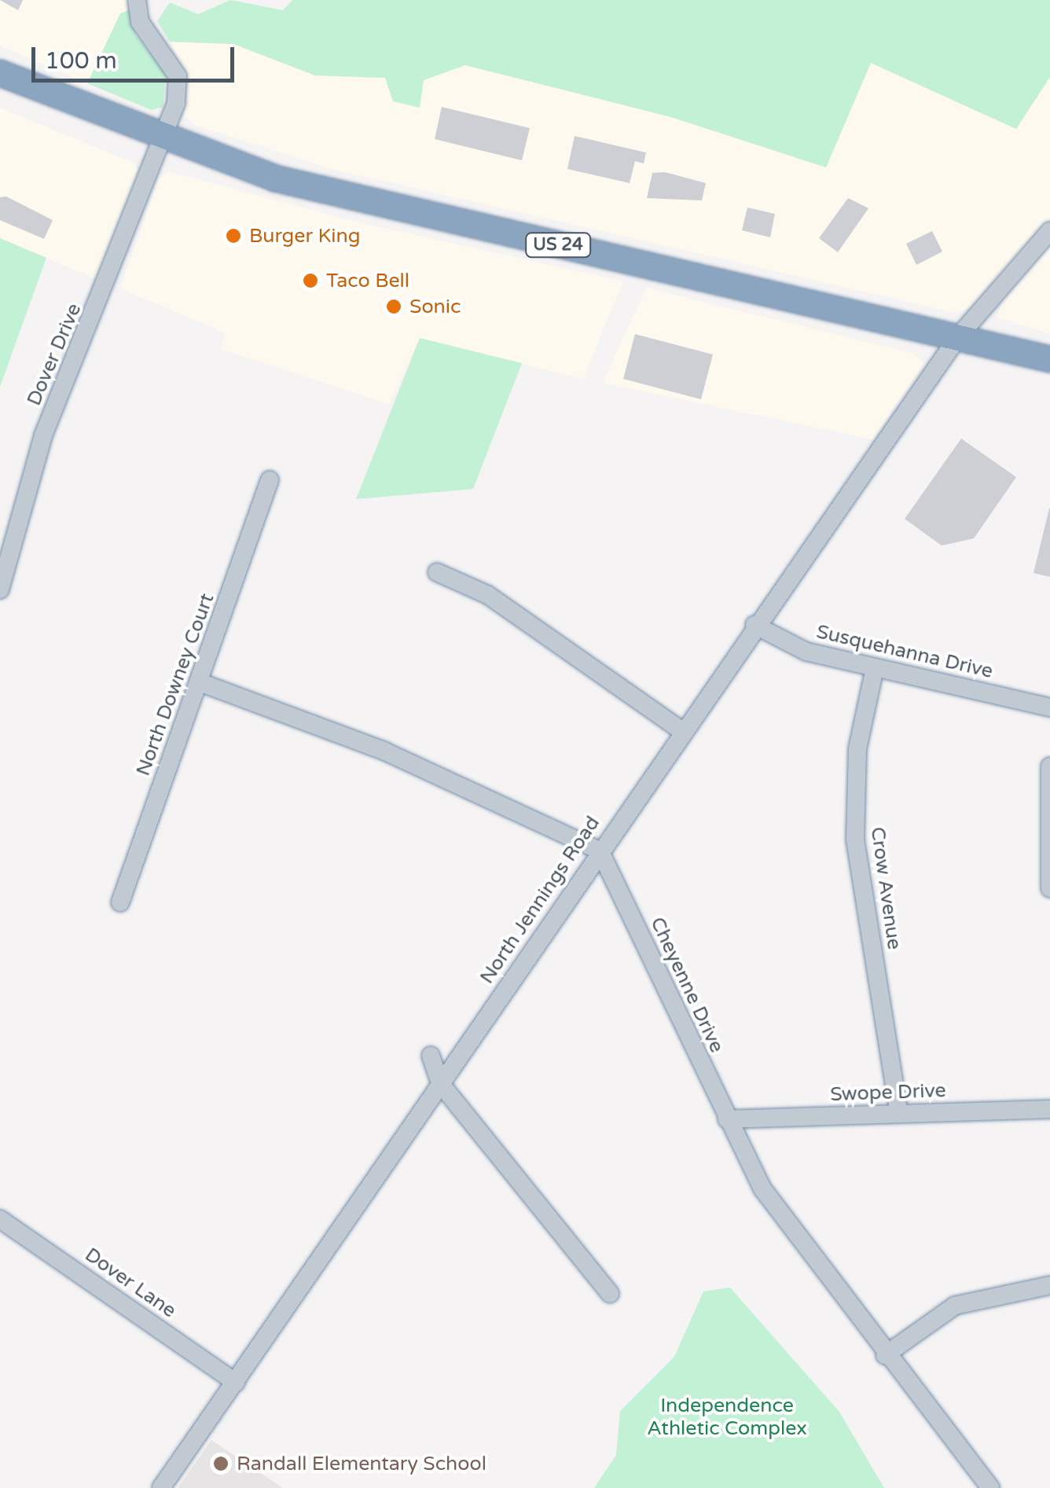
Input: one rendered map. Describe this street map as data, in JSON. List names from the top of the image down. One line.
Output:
{"streets":{"highway":["US 24"],"street":["Dover Drive","Susquehanna Drive","North Downey Court","Crow Avenue","North Jennings Road","Cheyenne Drive","Swope Drive","Dover Lane"]},"crossings":[["US 24","Dover Drive"],["US 24","North Jennings Road"],["Susquehanna Drive","Crow Avenue"],["Susquehanna Drive","North Jennings Road"],["Crow Avenue","Swope Drive"],["North Jennings Road","Cheyenne Drive"],["North Jennings Road","Dover Lane"],["Cheyenne Drive","Swope Drive"]],"parks":["Independence Athletic Complex"],"places":["Burger King","Taco Bell","Sonic","Randall Elementary School"],"scale_bar":"100 m"}
